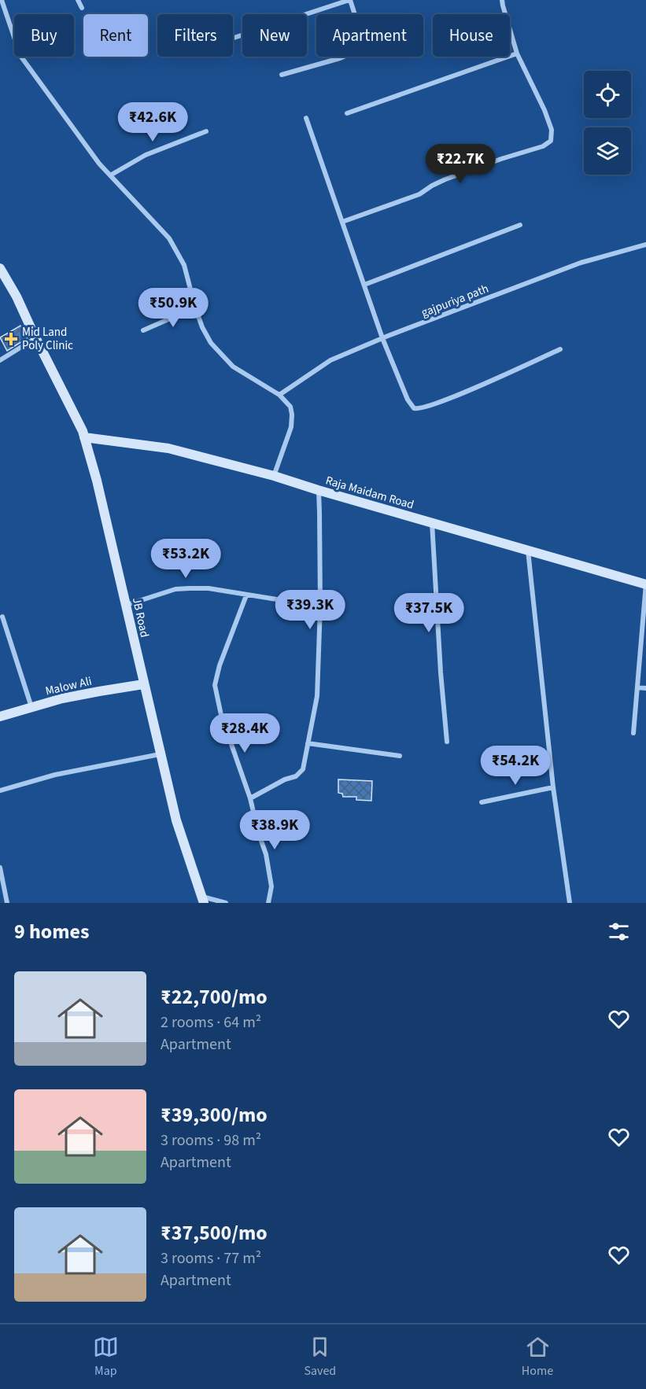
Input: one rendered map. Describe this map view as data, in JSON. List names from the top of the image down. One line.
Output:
{"streets":{"street":["gajpuriya path","Raja Maidam Road","JB Road","Malow Ali"]},"crossings":[["Raja Maidam Road","JB Road"],["JB Road","Malow Ali"]],"places":{"health":["Mid Land Poly Clinic"]},"page":{"chip":["Buy","Rent","Filters","New","Apartment","House"],"price":["₹42.6K","₹22.7K","₹50.9K","₹53.2K","₹39.3K","₹37.5K","₹28.4K","₹54.2K","₹38.9K"],"heading":"9 homes","list":[{"name":"₹22,700/mo","note":"2 rooms · 64 m² · Apartment"},{"name":"₹39,300/mo","note":"3 rooms · 98 m² · Apartment"},{"name":"₹37,500/mo","note":"3 rooms · 77 m² · Apartment"}],"tabs":["Map","Saved","Home"]}}
